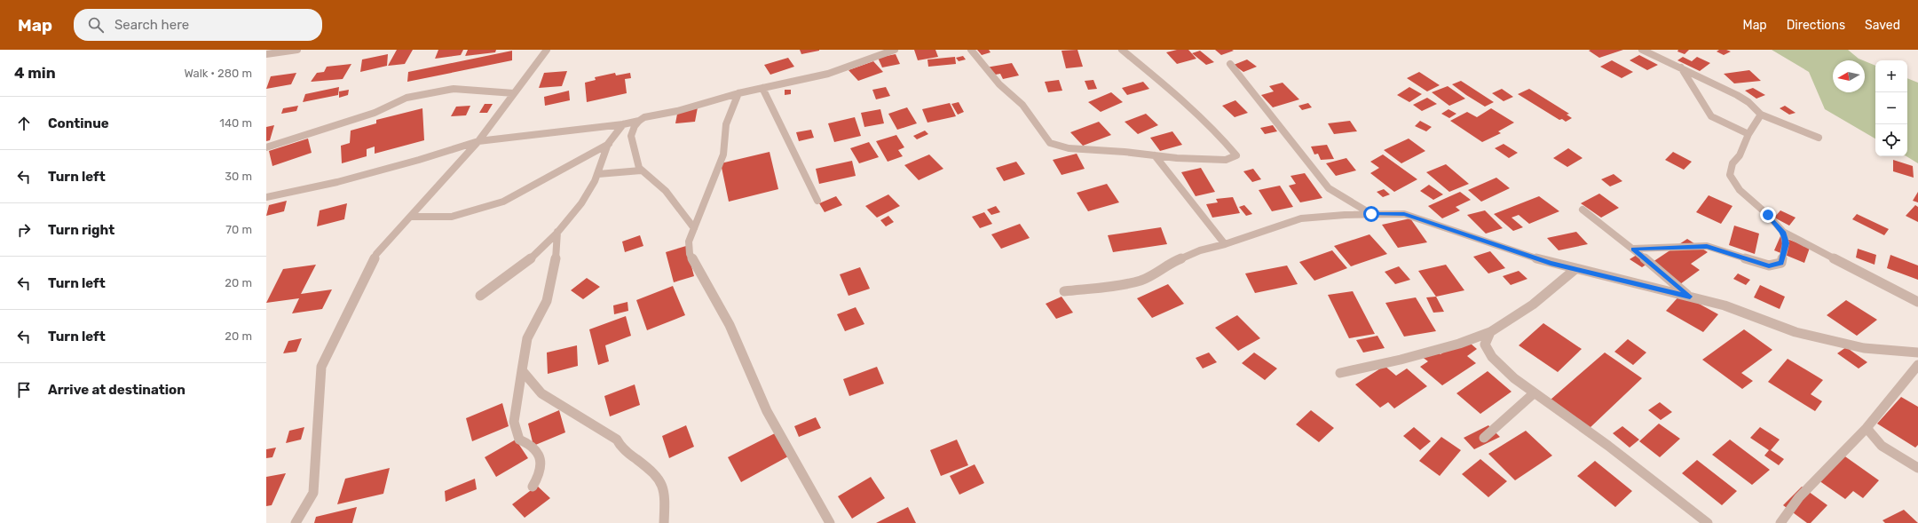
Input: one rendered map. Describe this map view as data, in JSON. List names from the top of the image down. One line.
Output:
{"north":"left","page":{"header":"Map","search":"Search here","nav":["Map","Directions","Saved"],"heading":["4 min","Walk · 280 m"],"map_buttons":["+","−"],"list":[["Continue","140 m"],["Turn left","30 m"],["Turn right","70 m"],["Turn left","20 m"],["Turn left","20 m"],"Arrive at destination"]}}
